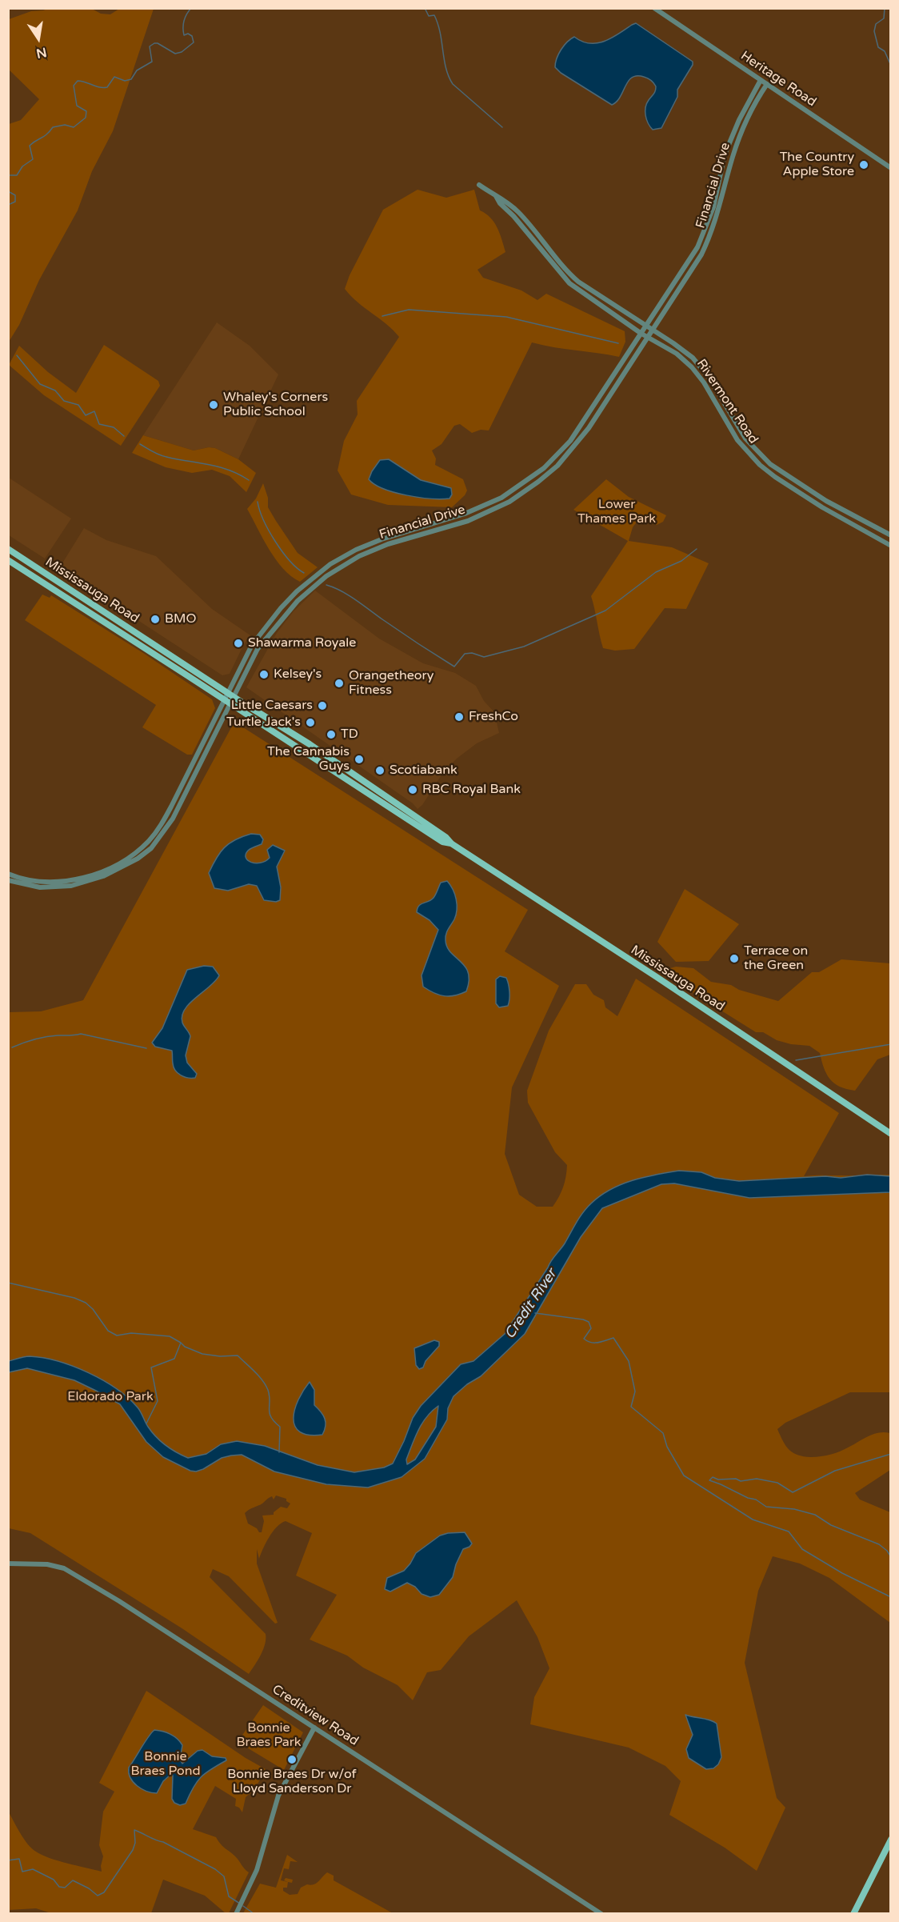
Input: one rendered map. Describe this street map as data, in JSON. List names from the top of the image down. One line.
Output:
{"streets":{"main road":["Mississauga Road"],"street":["Heritage Road","Financial Drive","Rivermont Road","Creditview Road"]},"crossings":[["Heritage Road","Financial Drive"],["Financial Drive","Rivermont Road"],["Financial Drive","Mississauga Road"]],"water":["Credit River"],"parks":["Lower Thames Park","Eldorado Park","Bonnie Braes Park","Bonnie Braes Pond"],"places":["The Country Apple Store","Whaley's Corners Public School","BMO","Shawarma Royale","Kelsey's","Orangetheory Fitness","Little Caesars","FreshCo","Turtle Jack's","TD","The Cannabis Guys","Scotiabank","RBC Royal Bank","Terrace on the Green","Bonnie Braes Dr w/of Lloyd Sanderson Dr"],"north":"bottom"}
